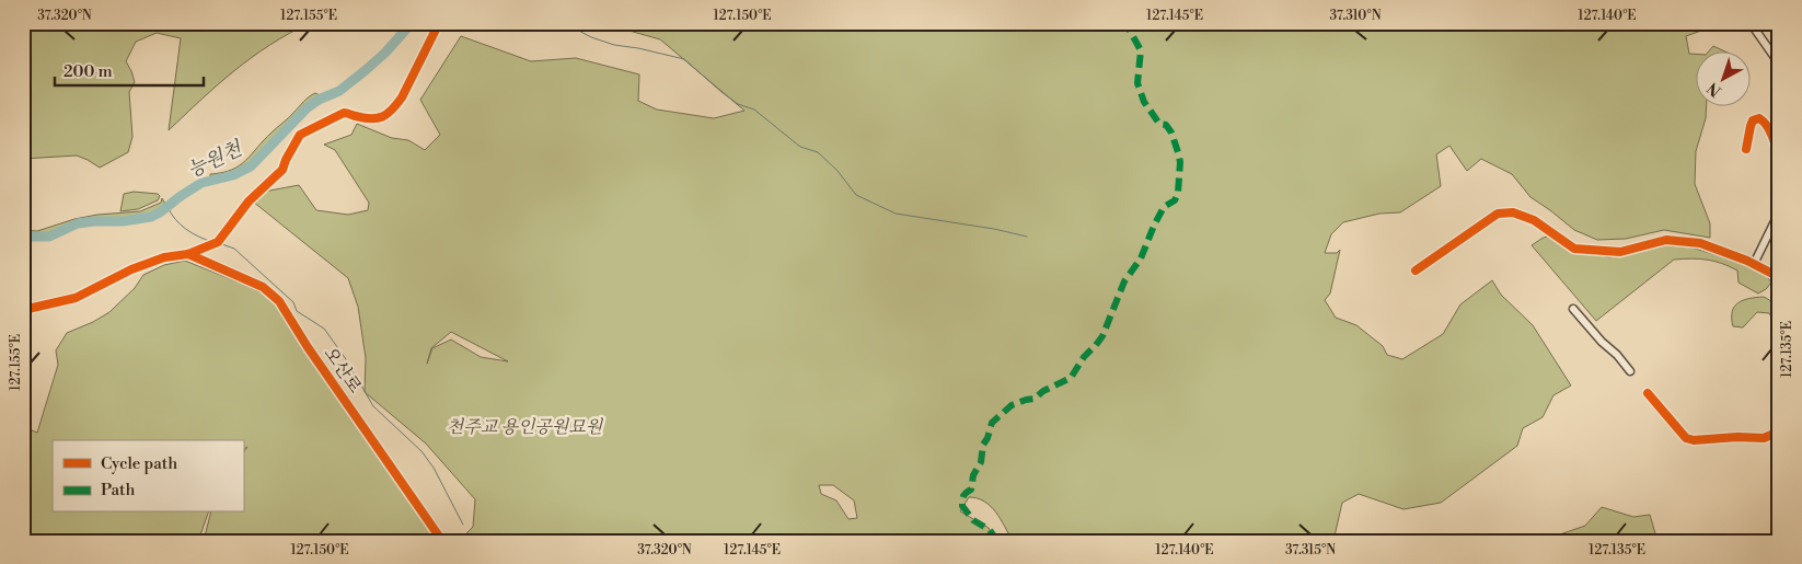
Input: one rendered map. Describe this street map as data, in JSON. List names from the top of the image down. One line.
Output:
{"streets":{"street":["오산로"]},"water":["능원천"],"parks":["천주교 용인공원묘원"],"legend":["Cycle path","Path"],"scale_bar":"200 m","north":"bottom left","coordinates":["37.320°N","127.155°E","127.150°E","127.145°E","37.310°N","127.140°E","127.135°E","37.315°N"]}
